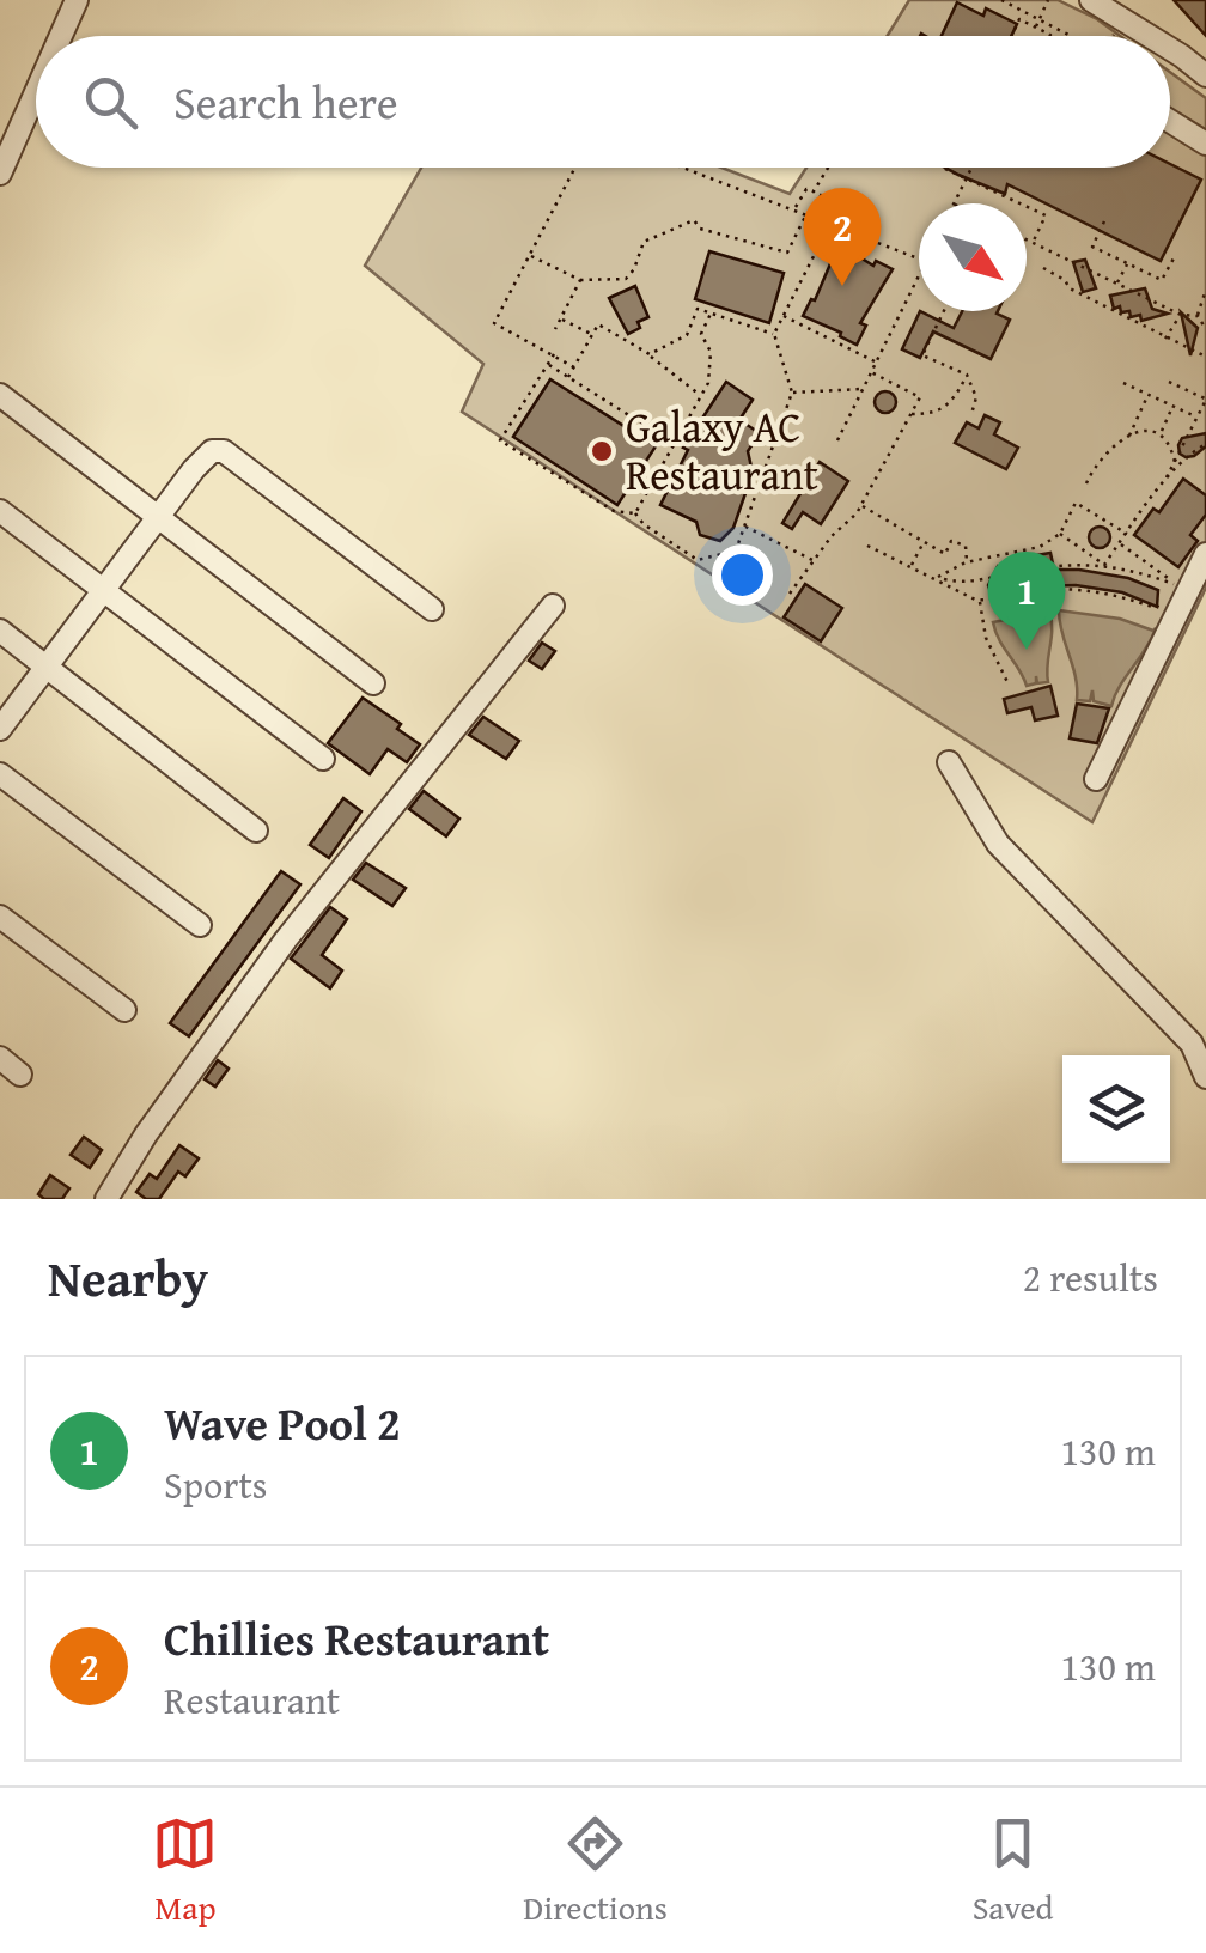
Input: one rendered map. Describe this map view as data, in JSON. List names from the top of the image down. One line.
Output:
{"places":["Galaxy AC Restaurant"],"north":"bottom right","page":{"search":"Search here","pins":["2","1"],"heading":["Nearby","2 results"],"list":[{"mark":"1","name":"Wave Pool 2","note":"Sports","value":"130 m"},{"mark":"2","name":"Chillies Restaurant","note":"Restaurant","value":"130 m"}],"nav":["Map","Directions","Saved"]}}
